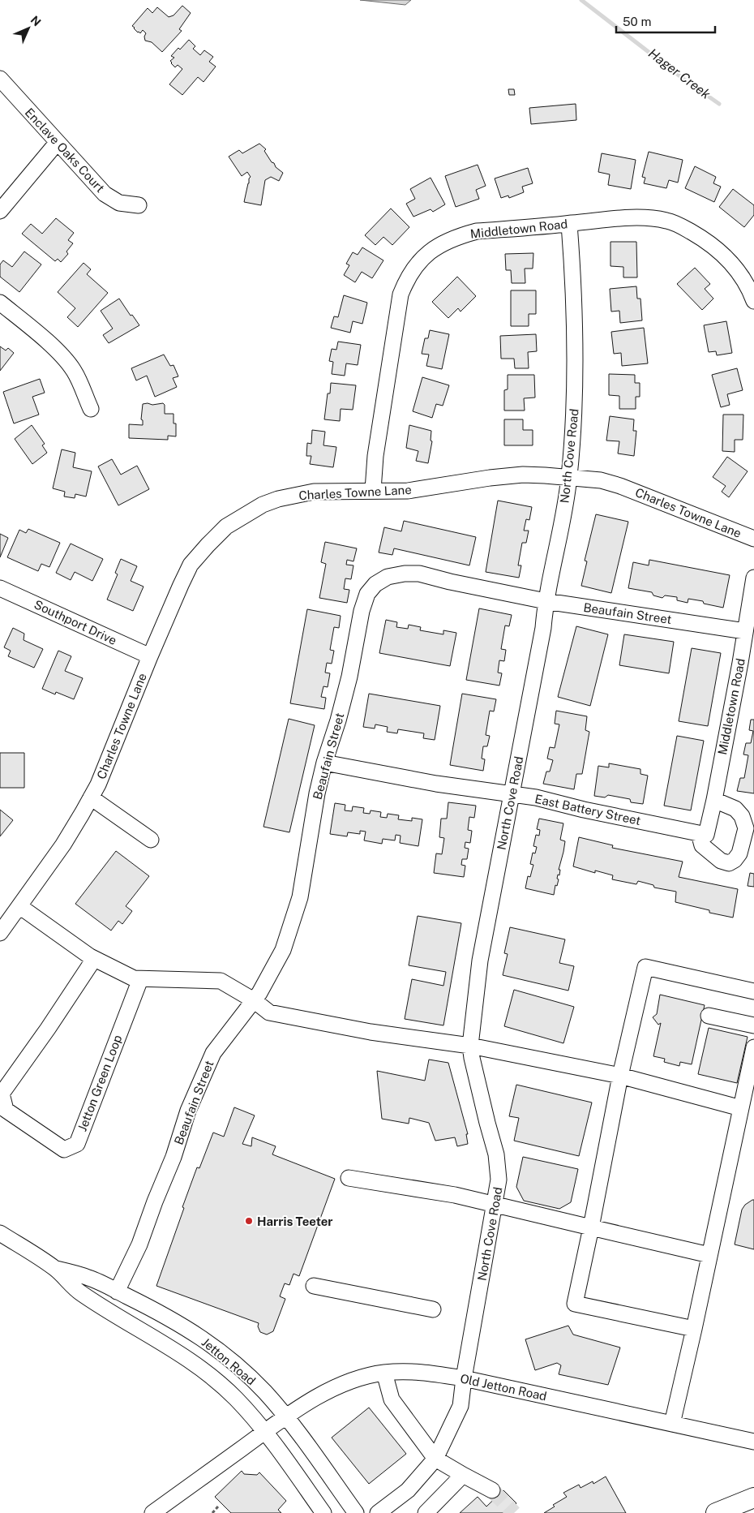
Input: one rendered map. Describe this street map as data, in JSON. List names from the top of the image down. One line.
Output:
{"streets":{"street":["Enclave Oaks Court","Middletown Road","North Cove Road","Charles Towne Lane","Beaufain Street","Southport Drive","East Battery Street","Jetton Green Loop","Jetton Road","Old Jetton Road"]},"crossings":[["Middletown Road","North Cove Road"],["Middletown Road","Charles Towne Lane"],["Middletown Road","Beaufain Street"],["Middletown Road","East Battery Street"],["North Cove Road","Charles Towne Lane"],["North Cove Road","Beaufain Street"],["North Cove Road","East Battery Street"],["North Cove Road","Old Jetton Road"],["Charles Towne Lane","Southport Drive"],["Beaufain Street","East Battery Street"],["Beaufain Street","Jetton Road"],["Jetton Road","Old Jetton Road"]],"water":["Hager Creek"],"places":["Harris Teeter"],"scale_bar":"50 m","north":"top right"}
